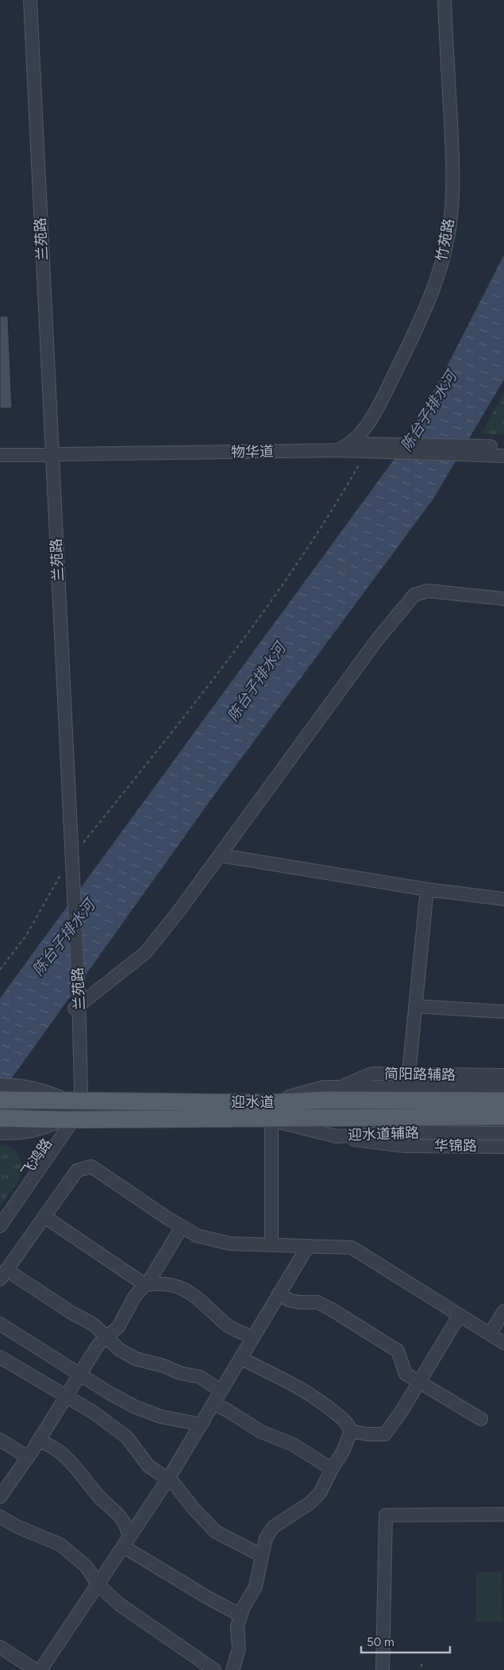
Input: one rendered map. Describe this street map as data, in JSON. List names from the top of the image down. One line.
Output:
{"streets":{"main road":["迎水道"],"street":["兰苑路","竹苑路","物华道","简阳路辅路","迎水道辅路","华锦路","飞鸿路"]},"crossings":[["兰苑路","物华道"],["兰苑路","迎水道"],["兰苑路","飞鸿路"],["竹苑路","物华道"],["迎水道","迎水道辅路"],["迎水道","飞鸿路"],["迎水道辅路","华锦路"]],"water":["陈台子排水河"],"scale_bar":"50 m"}
